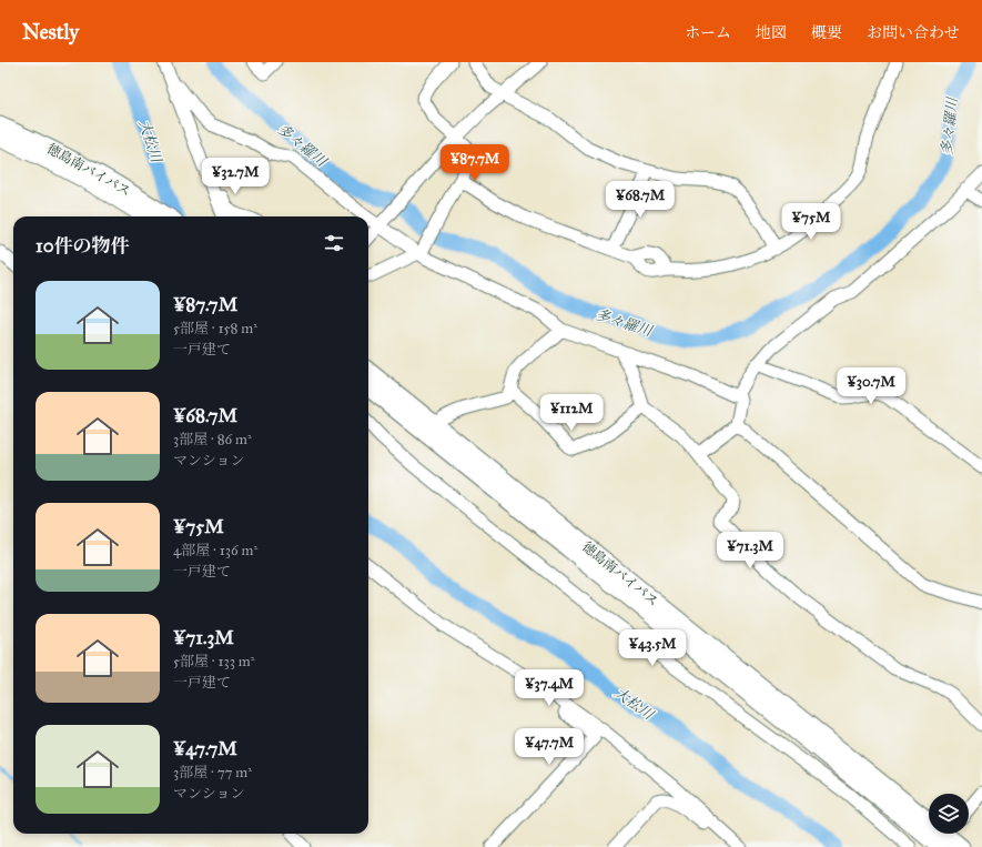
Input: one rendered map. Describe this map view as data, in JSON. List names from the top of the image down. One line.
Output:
{"streets":{"highway":["徳島南バイパス"]},"water":["多々羅川","大松川"],"page":{"header":"Nestly","nav":["ホーム","地図","概要","お問い合わせ"],"price":["¥87.7M","¥32.7M","¥68.7M","¥75M","¥30.7M","¥112M","¥71.3M","¥43.5M","¥37.4M","¥47.7M"],"heading":"10件の物件","list":[{"name":"¥87.7M","note":"5部屋 · 158 m² · 一戸建て"},{"name":"¥68.7M","note":"3部屋 · 86 m² · マンション"},{"name":"¥75M","note":"4部屋 · 136 m² · 一戸建て"},{"name":"¥71.3M","note":"5部屋 · 133 m² · 一戸建て"},{"name":"¥47.7M","note":"3部屋 · 77 m² · マンション"}]}}
